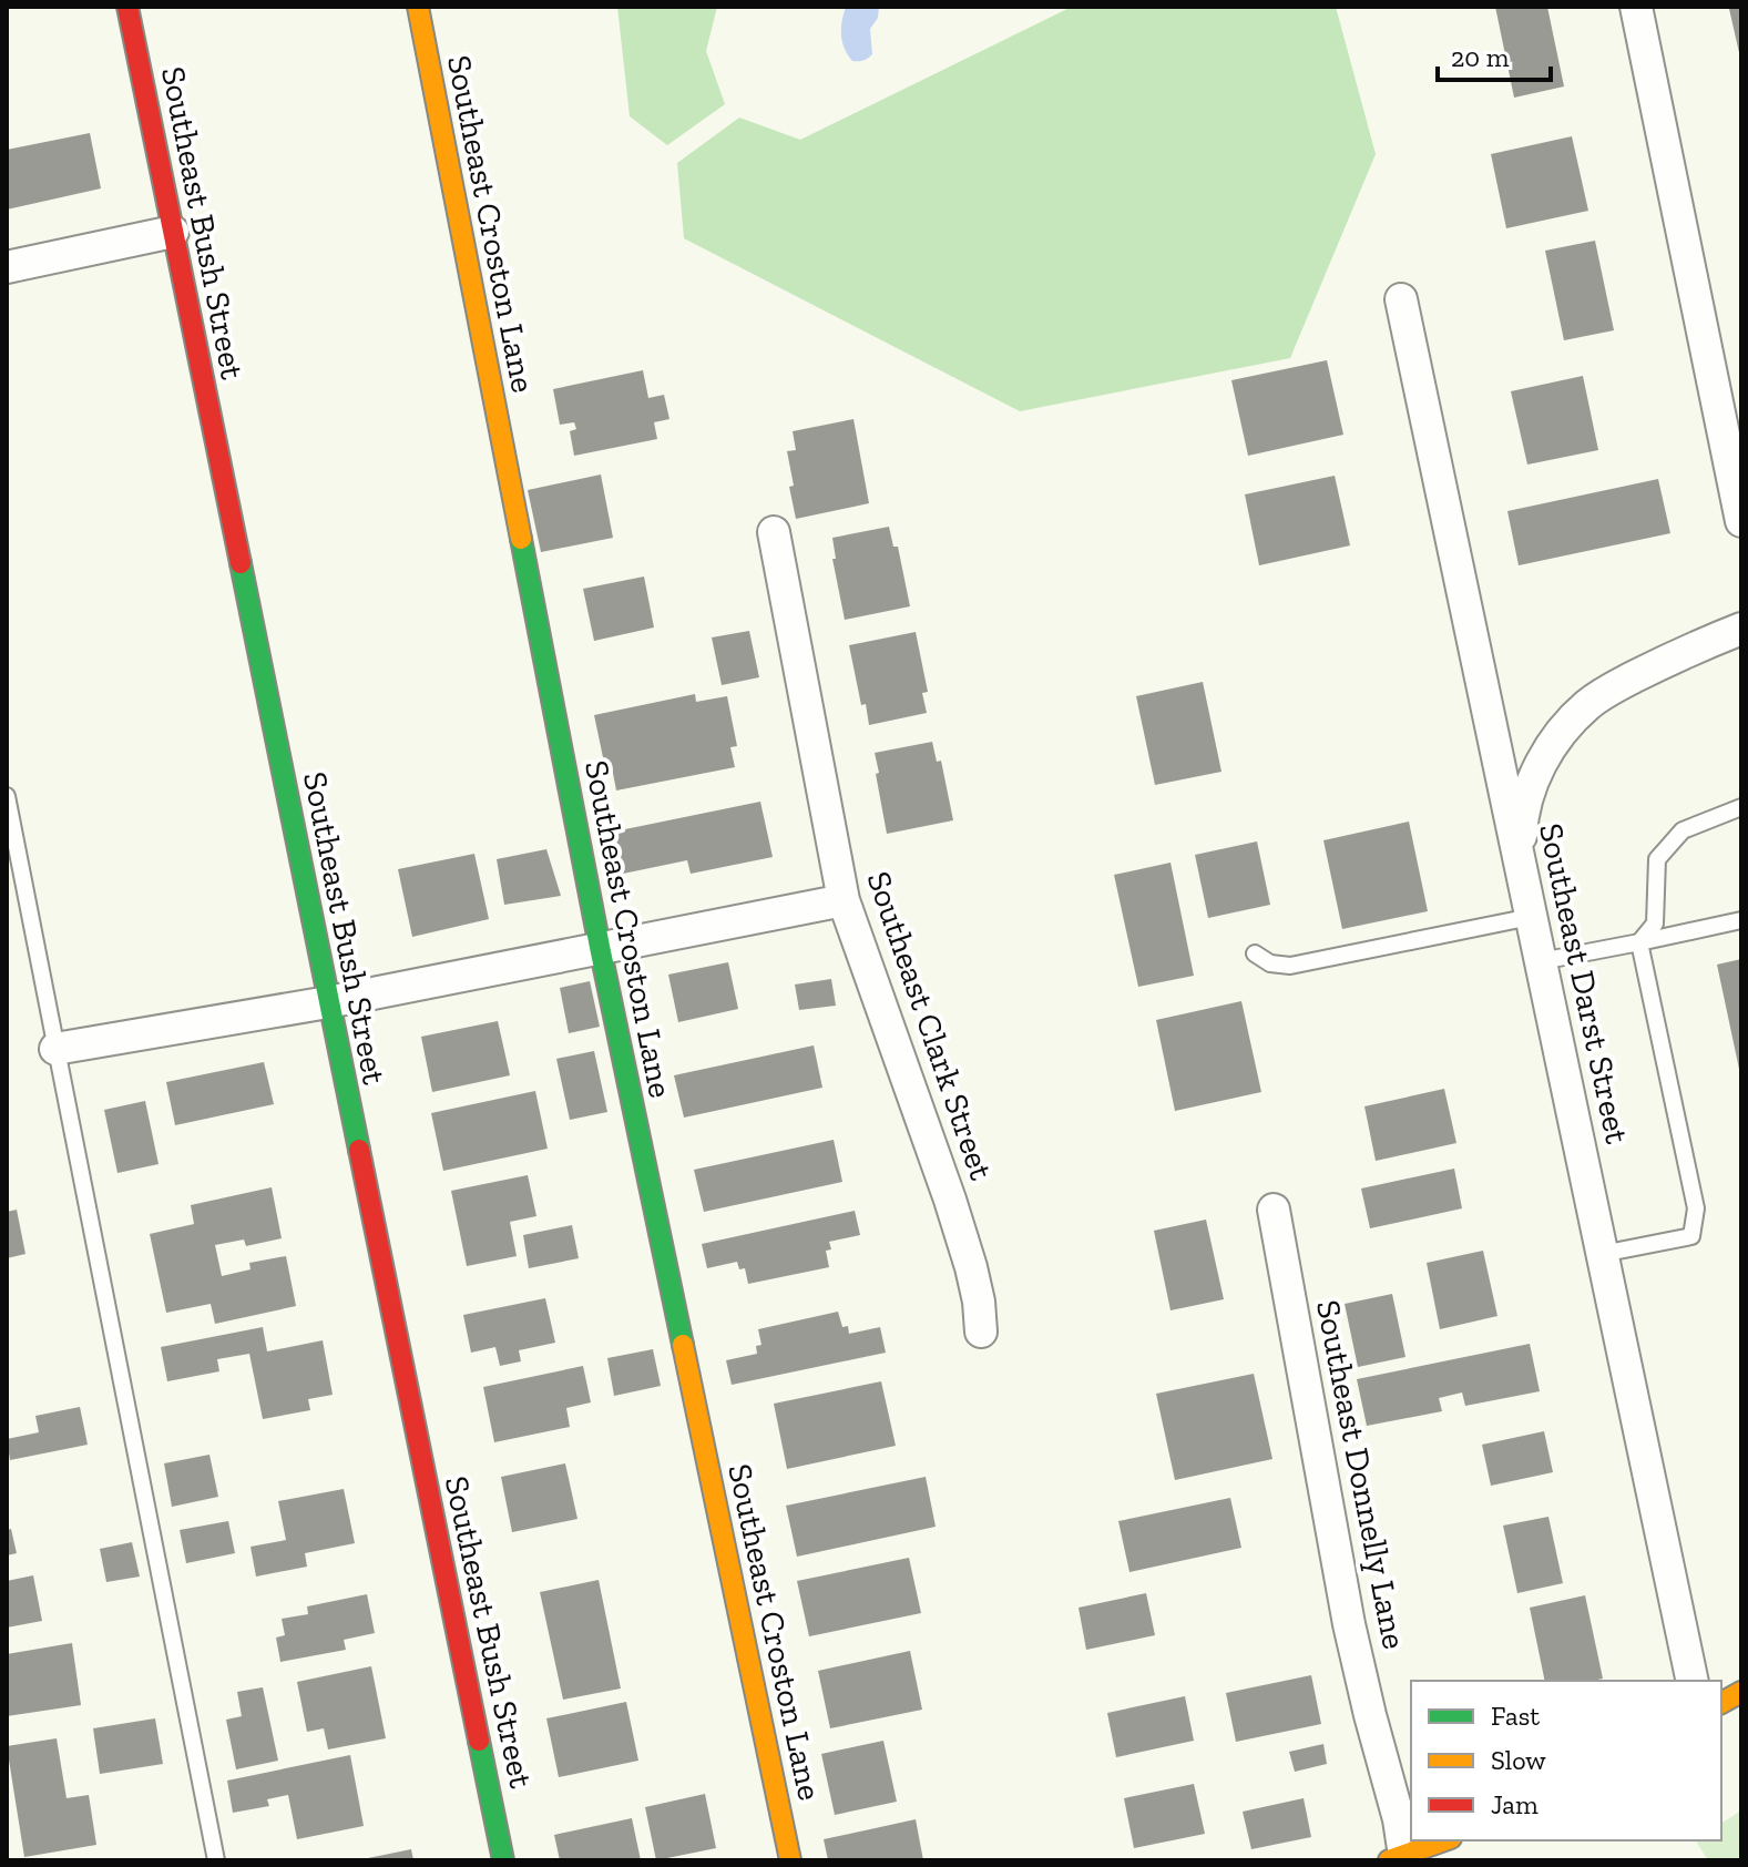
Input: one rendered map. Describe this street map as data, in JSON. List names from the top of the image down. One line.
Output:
{"streets":{"street":["Southeast Bush Street","Southeast Croston Lane","Southeast Darst Street","Southeast Clark Street","Southeast Donnelly Lane"]},"legend":["Fast","Slow","Jam"],"scale_bar":"20 m"}
